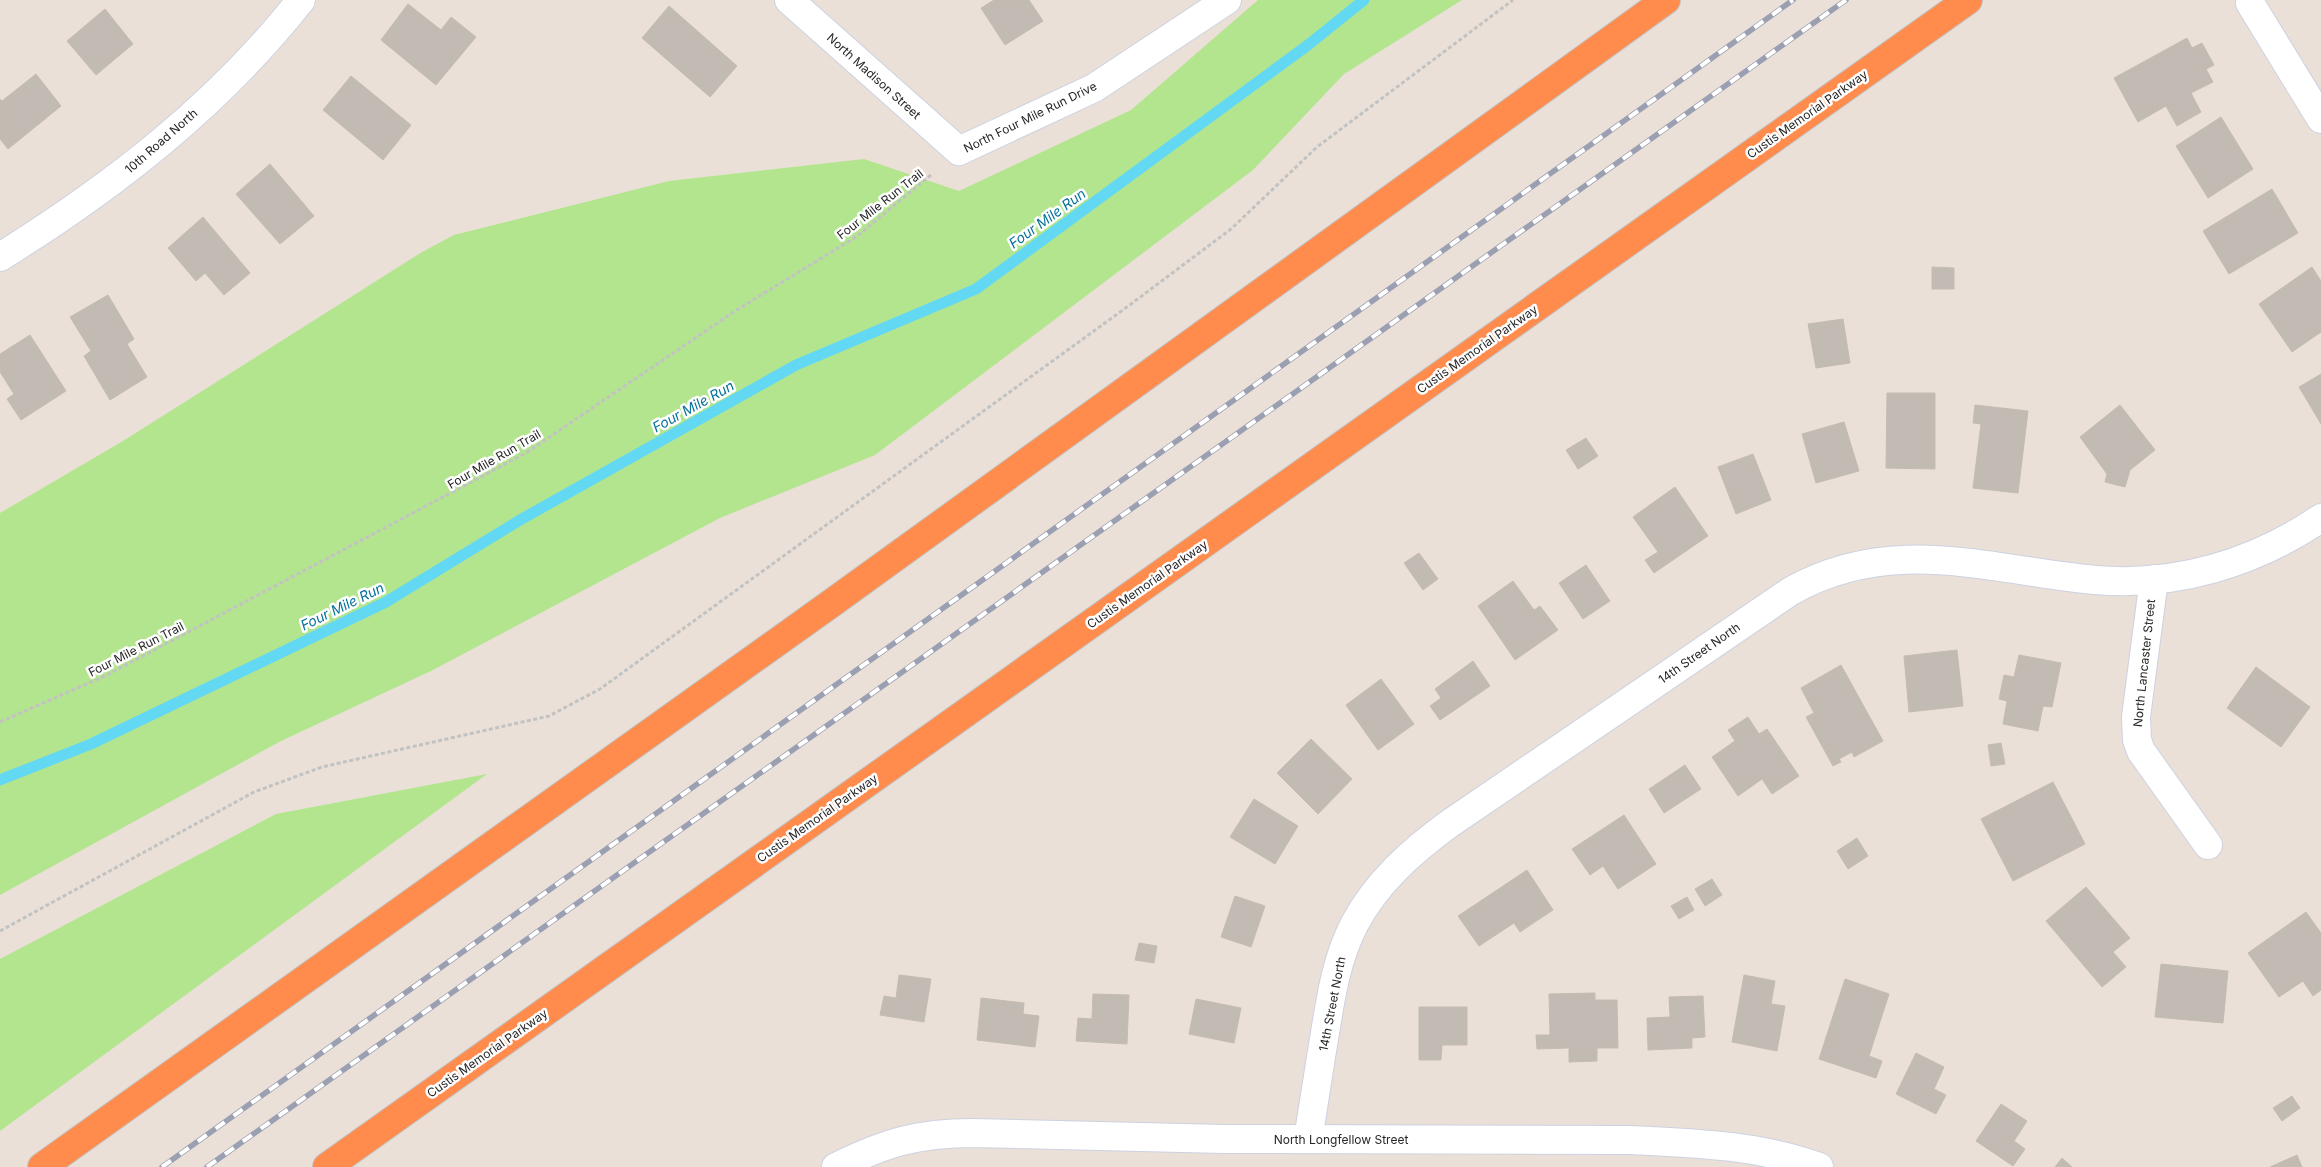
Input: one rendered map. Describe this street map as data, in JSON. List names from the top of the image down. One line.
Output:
{"streets":{"highway":["Custis Memorial Parkway"],"street":["North Madison Street","North Four Mile Run Drive","10th Road North","14th Street North","North Lancaster Street","North Longfellow Street"],"path":["Four Mile Run Trail"]},"crossings":[["North Madison Street","North Four Mile Run Drive"],["North Madison Street","Four Mile Run Trail"],["North Four Mile Run Drive","Four Mile Run Trail"],["14th Street North","North Lancaster Street"],["14th Street North","North Longfellow Street"]],"water":["Four Mile Run"]}
